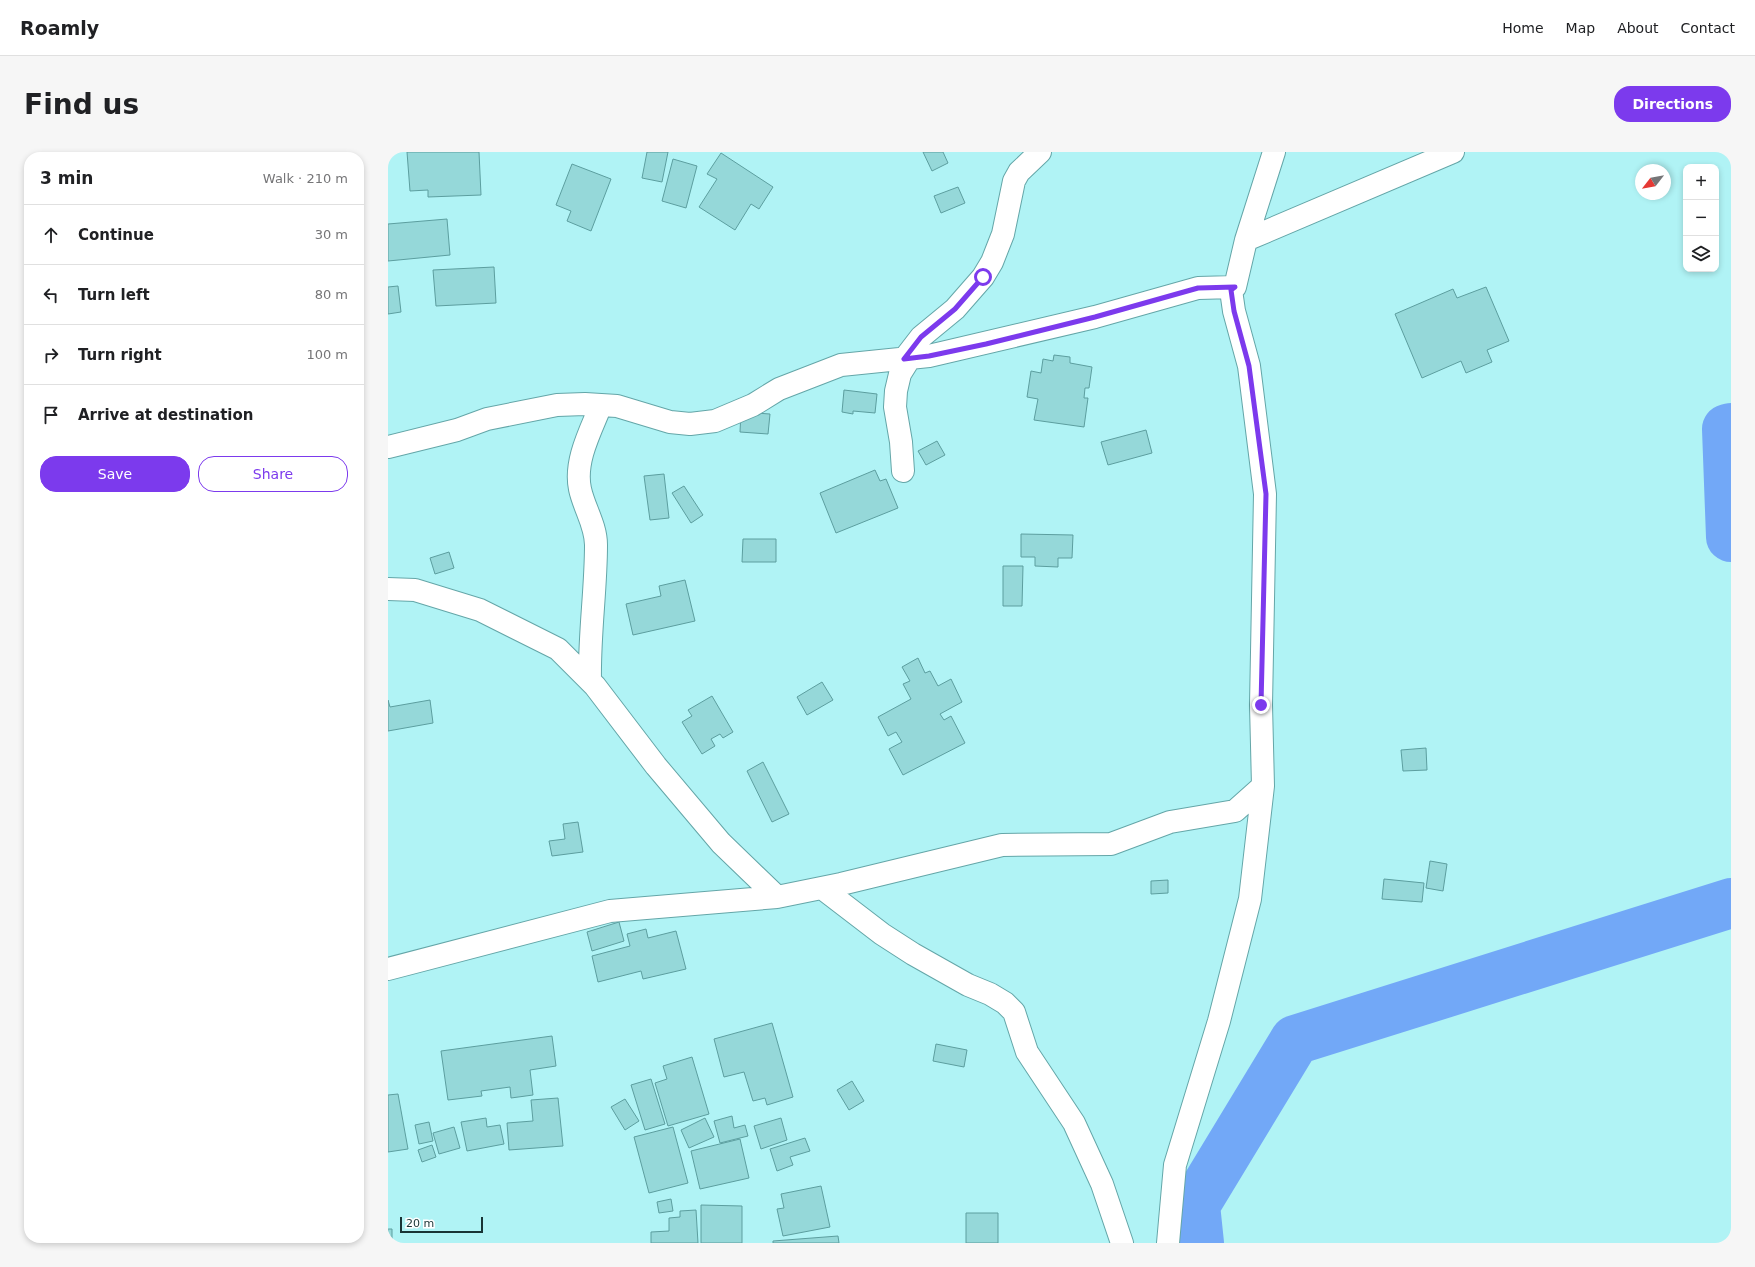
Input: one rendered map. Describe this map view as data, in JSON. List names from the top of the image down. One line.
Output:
{"scale_bar":"20 m","north":"bottom left","page":{"header":"Roamly","nav":["Home","Map","About","Contact"],"buttons":["Directions",["Save","Share"]],"title":"Find us","heading":["3 min","Walk · 210 m"],"map_buttons":["+","−"],"list":[["Continue","30 m"],["Turn left","80 m"],["Turn right","100 m"],"Arrive at destination"],"scale":"20 m"}}
